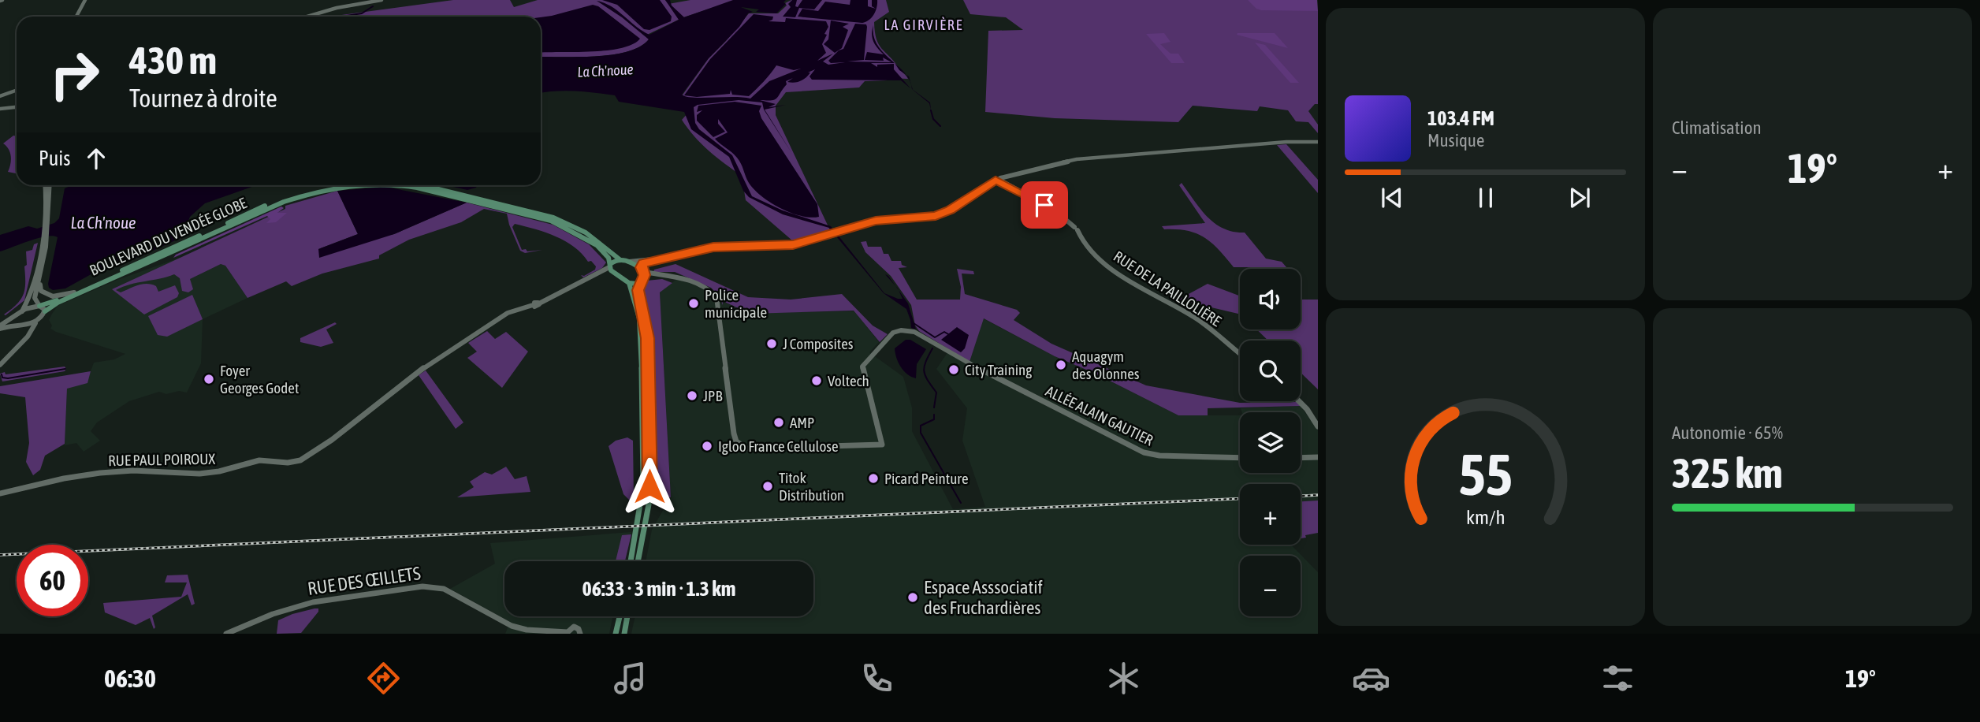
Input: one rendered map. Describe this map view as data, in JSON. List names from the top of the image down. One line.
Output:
{"streets":{"main road":["BOULEVARD DU VENDÉE GLOBE"],"street":["RUE DE LA PAILLOLIÈRE","ALLÉE ALAIN GAUTIER","RUE PAUL POIROUX","RUE DES ŒILLETS"]},"crossings":[["BOULEVARD DU VENDÉE GLOBE","RUE PAUL POIROUX"]],"districts":["LA GIRVIÈRE"],"water":["La Ch'noue"],"places":["Police municipale","J Composites","Aquagym des Olonnes","City Training","Foyer Georges Godet","Voltech","JPB","AMP","Igloo France Cellulose","Picard Peinture","Titok Distribution","Espace Asssociatif des Fruchardières"],"page":{"tile":["Climatisation",["Autonomie · 65%","325 km"]],"turn":["430 m","Tournez à droite"],"song":["103.4 FM","Musique"],"then":"Puis","heat":["−","19°","+"],"map_buttons":["+","−"],"limit":"60","trip":"06:33 · 3 min · 1.3 km","tabs":["06:30","19°"],"gauge":["55","km/h"]}}
